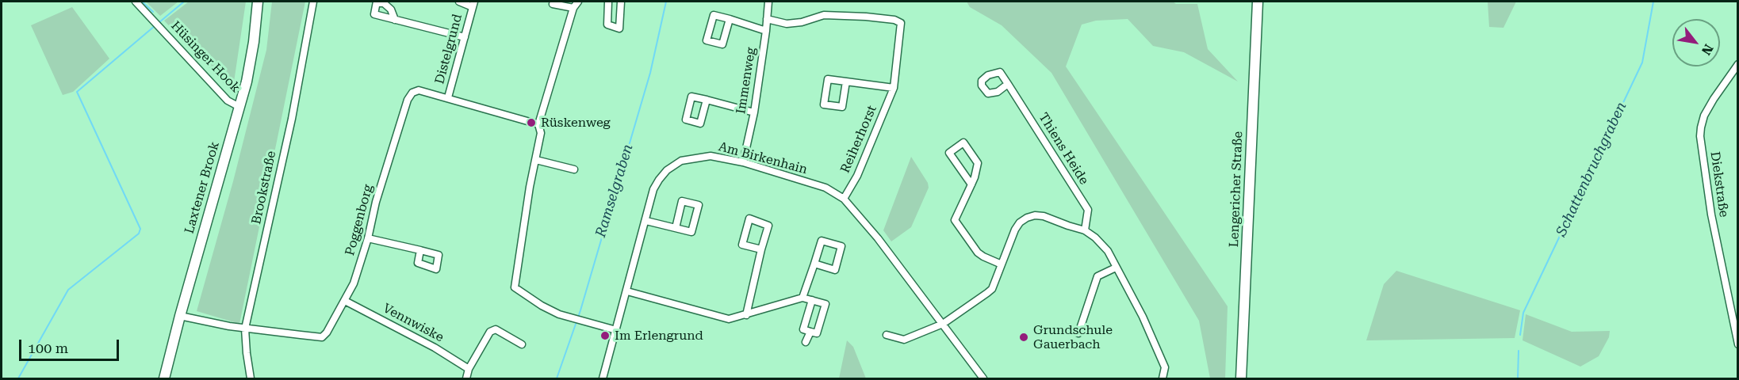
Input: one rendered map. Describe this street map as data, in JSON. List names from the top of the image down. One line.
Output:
{"streets":{"street":["Distelgrund","Hüsinger Hook","Immenweg","Reiherhorst","Thiens Heide","Am Birkenhain","Diekstraße","Laxtener Brook","Brookstraße","Lengericher Straße","Poggenborg","Vennwiske"]},"crossings":[["Distelgrund","Poggenborg"],["Hüsinger Hook","Laxtener Brook"],["Immenweg","Reiherhorst"],["Immenweg","Am Birkenhain"],["Reiherhorst","Am Birkenhain"],["Laxtener Brook","Poggenborg"],["Brookstraße","Poggenborg"],["Poggenborg","Vennwiske"]],"water":["Schattenbruchgraben","Ramselgraben"],"places":["Rüskenweg","Im Erlengrund","Grundschule Gauerbach"],"scale_bar":"100 m","north":"bottom right"}
